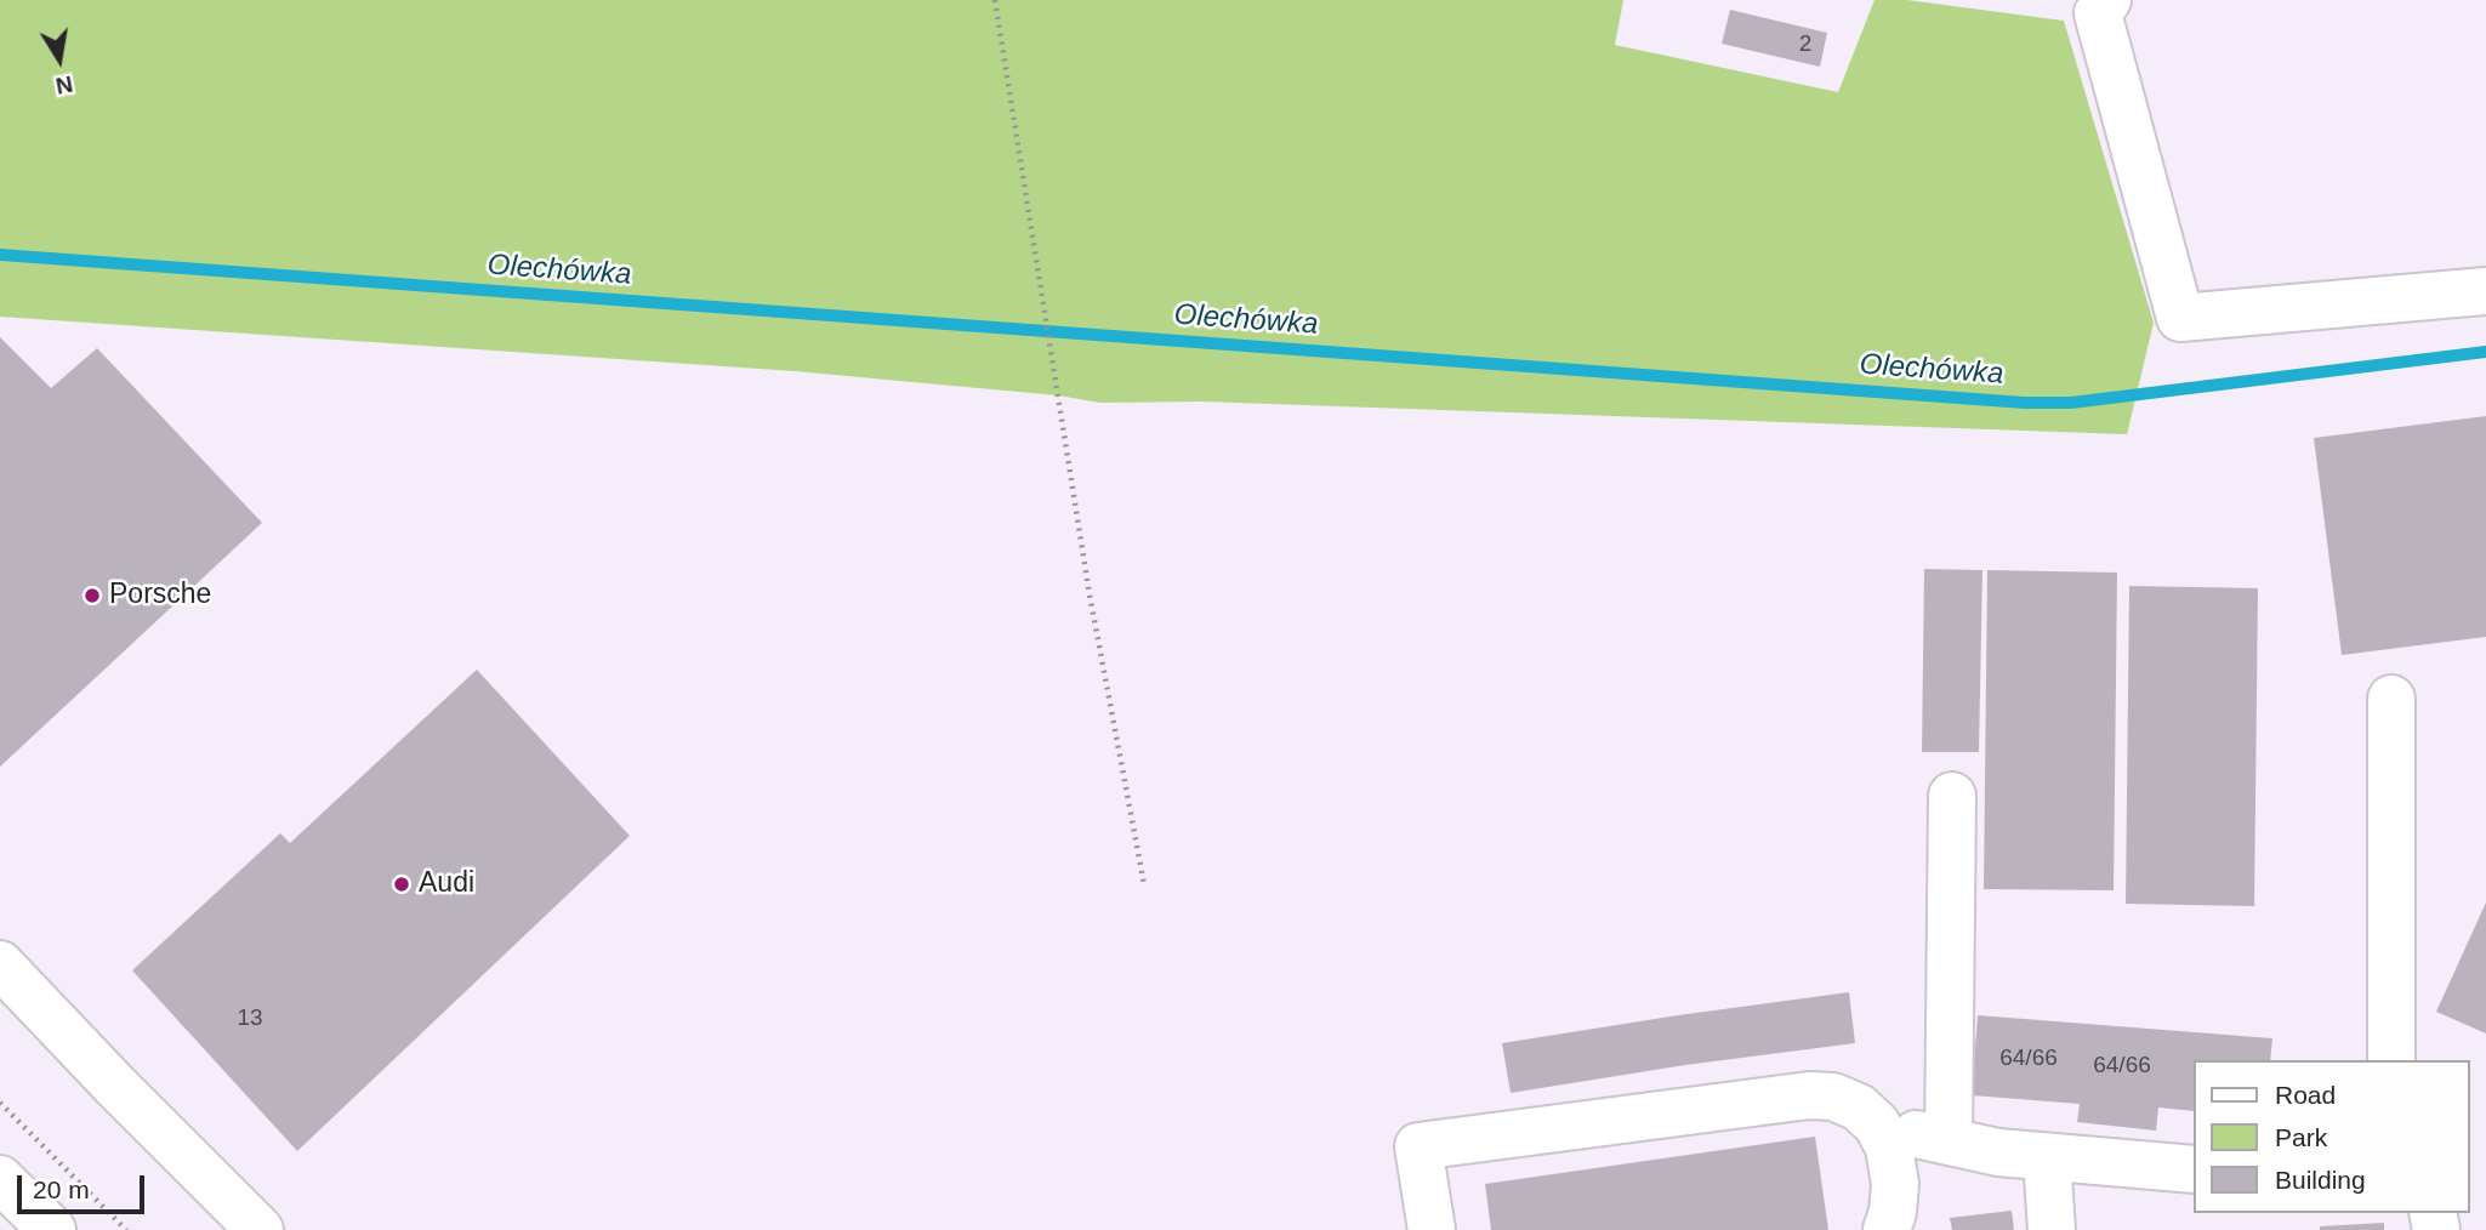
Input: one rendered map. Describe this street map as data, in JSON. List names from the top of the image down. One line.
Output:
{"water":["Olechówka"],"places":["Porsche","Audi"],"house_numbers":["2","13","64/66","64/66"],"legend":["Road","Park","Building"],"scale_bar":"20 m","north":"bottom"}
